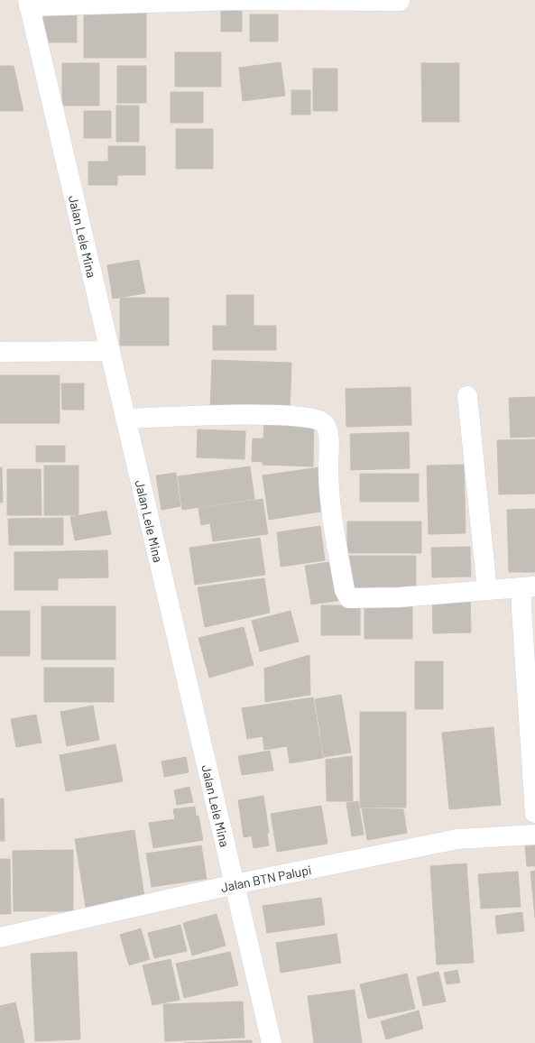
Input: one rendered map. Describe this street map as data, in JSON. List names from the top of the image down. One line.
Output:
{"streets":{"street":["Jalan Lele Mina","Jalan BTN Palupi"]},"crossings":[["Jalan Lele Mina","Jalan BTN Palupi"]]}
